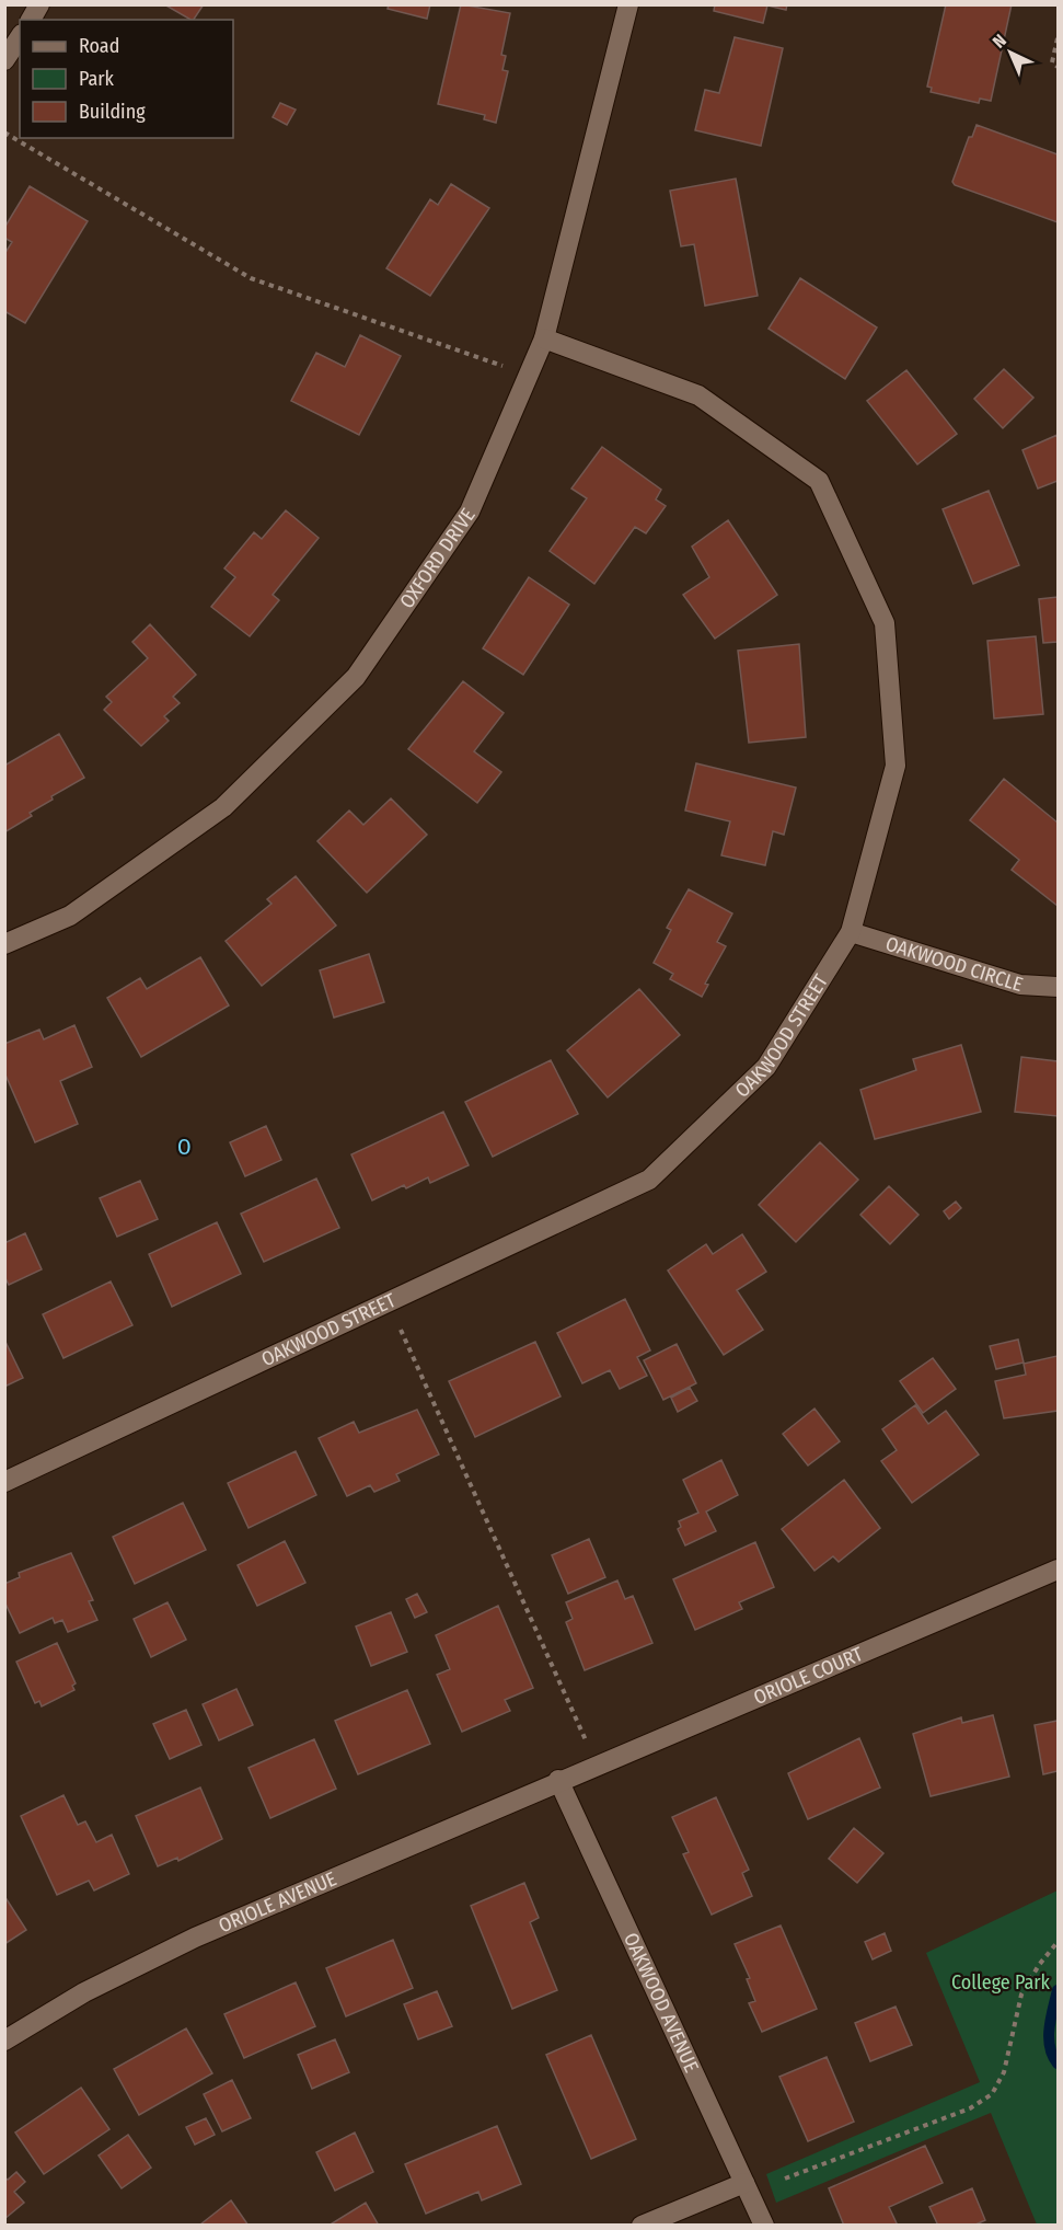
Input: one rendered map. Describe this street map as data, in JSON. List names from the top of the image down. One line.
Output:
{"streets":{"street":["OXFORD DRIVE","OAKWOOD CIRCLE","OAKWOOD STREET","ORIOLE COURT","ORIOLE AVENUE","OAKWOOD AVENUE"]},"crossings":[["OXFORD DRIVE","OAKWOOD STREET"],["OAKWOOD CIRCLE","OAKWOOD STREET"],["ORIOLE COURT","ORIOLE AVENUE"],["ORIOLE COURT","OAKWOOD AVENUE"],["ORIOLE AVENUE","OAKWOOD AVENUE"]],"districts":["O"],"parks":["College Park"],"legend":["Road","Park","Building"],"north":"top left"}
